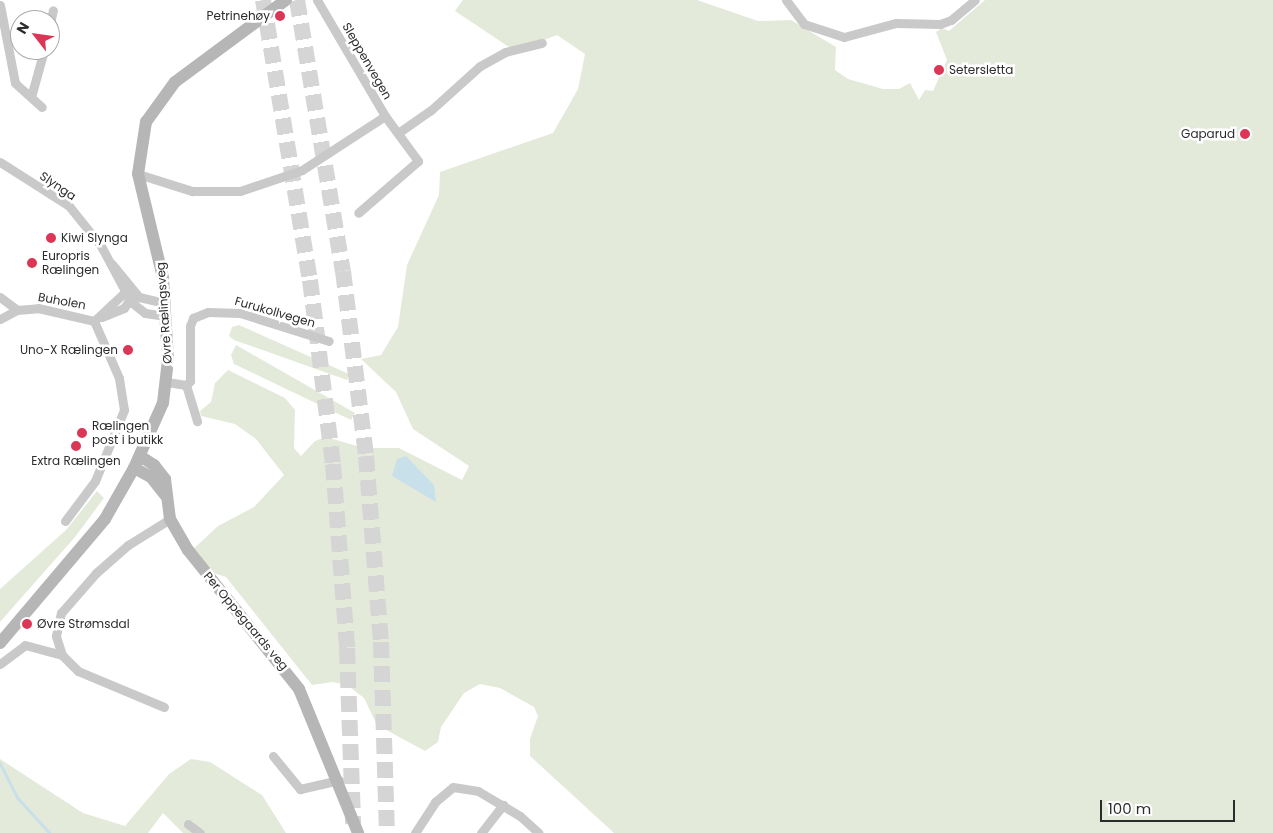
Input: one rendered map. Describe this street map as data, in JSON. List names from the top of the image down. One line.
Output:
{"streets":{"main road":["Øvre Rælingsveg","Per Oppegaards veg"],"street":["Sleppenvegen","Slynga","Buholen","Furukollvegen"]},"crossings":[["Slynga","Buholen"],["Øvre Rælingsveg","Per Oppegaards veg"]],"places":["Petrinehøy","Setersletta","Gaparud","Kiwi Slynga","Europris Rælingen","Uno-X Rælingen","Rælingen post i butikk","Extra Rælingen","Øvre Strømsdal"],"scale_bar":"100 m","north":"top left"}
